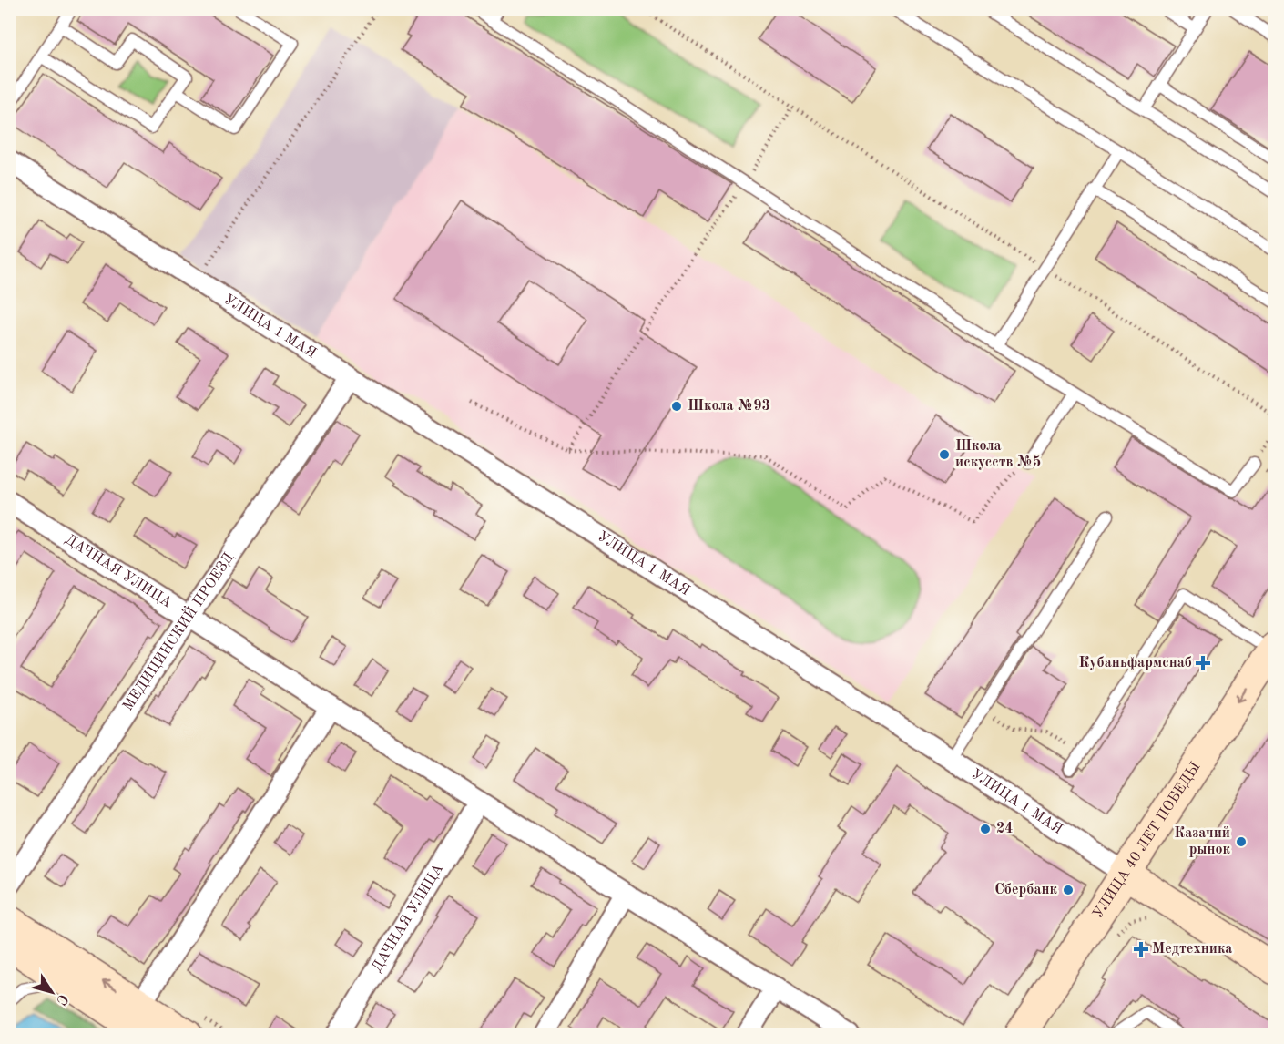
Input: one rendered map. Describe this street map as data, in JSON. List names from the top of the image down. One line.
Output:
{"streets":{"main road":["УЛИЦА 1 МАЯ","УЛИЦА 40 ЛЕТ ПОБЕДЫ"],"street":["ДАЧНАЯ УЛИЦА","МЕДИЦИНСКИЙ ПРОЕЗД"]},"crossings":[["УЛИЦА 1 МАЯ","МЕДИЦИНСКИЙ ПРОЕЗД"],["УЛИЦА 1 МАЯ","УЛИЦА 40 ЛЕТ ПОБЕДЫ"],["ДАЧНАЯ УЛИЦА","МЕДИЦИНСКИЙ ПРОЕЗД"]],"places":{"other":["Школа №93","Школа искусств №5","24","Казачий рынок","Сбербанк"],"health":["Кубаньфармснаб","Медтехника"]},"north":"bottom right"}
